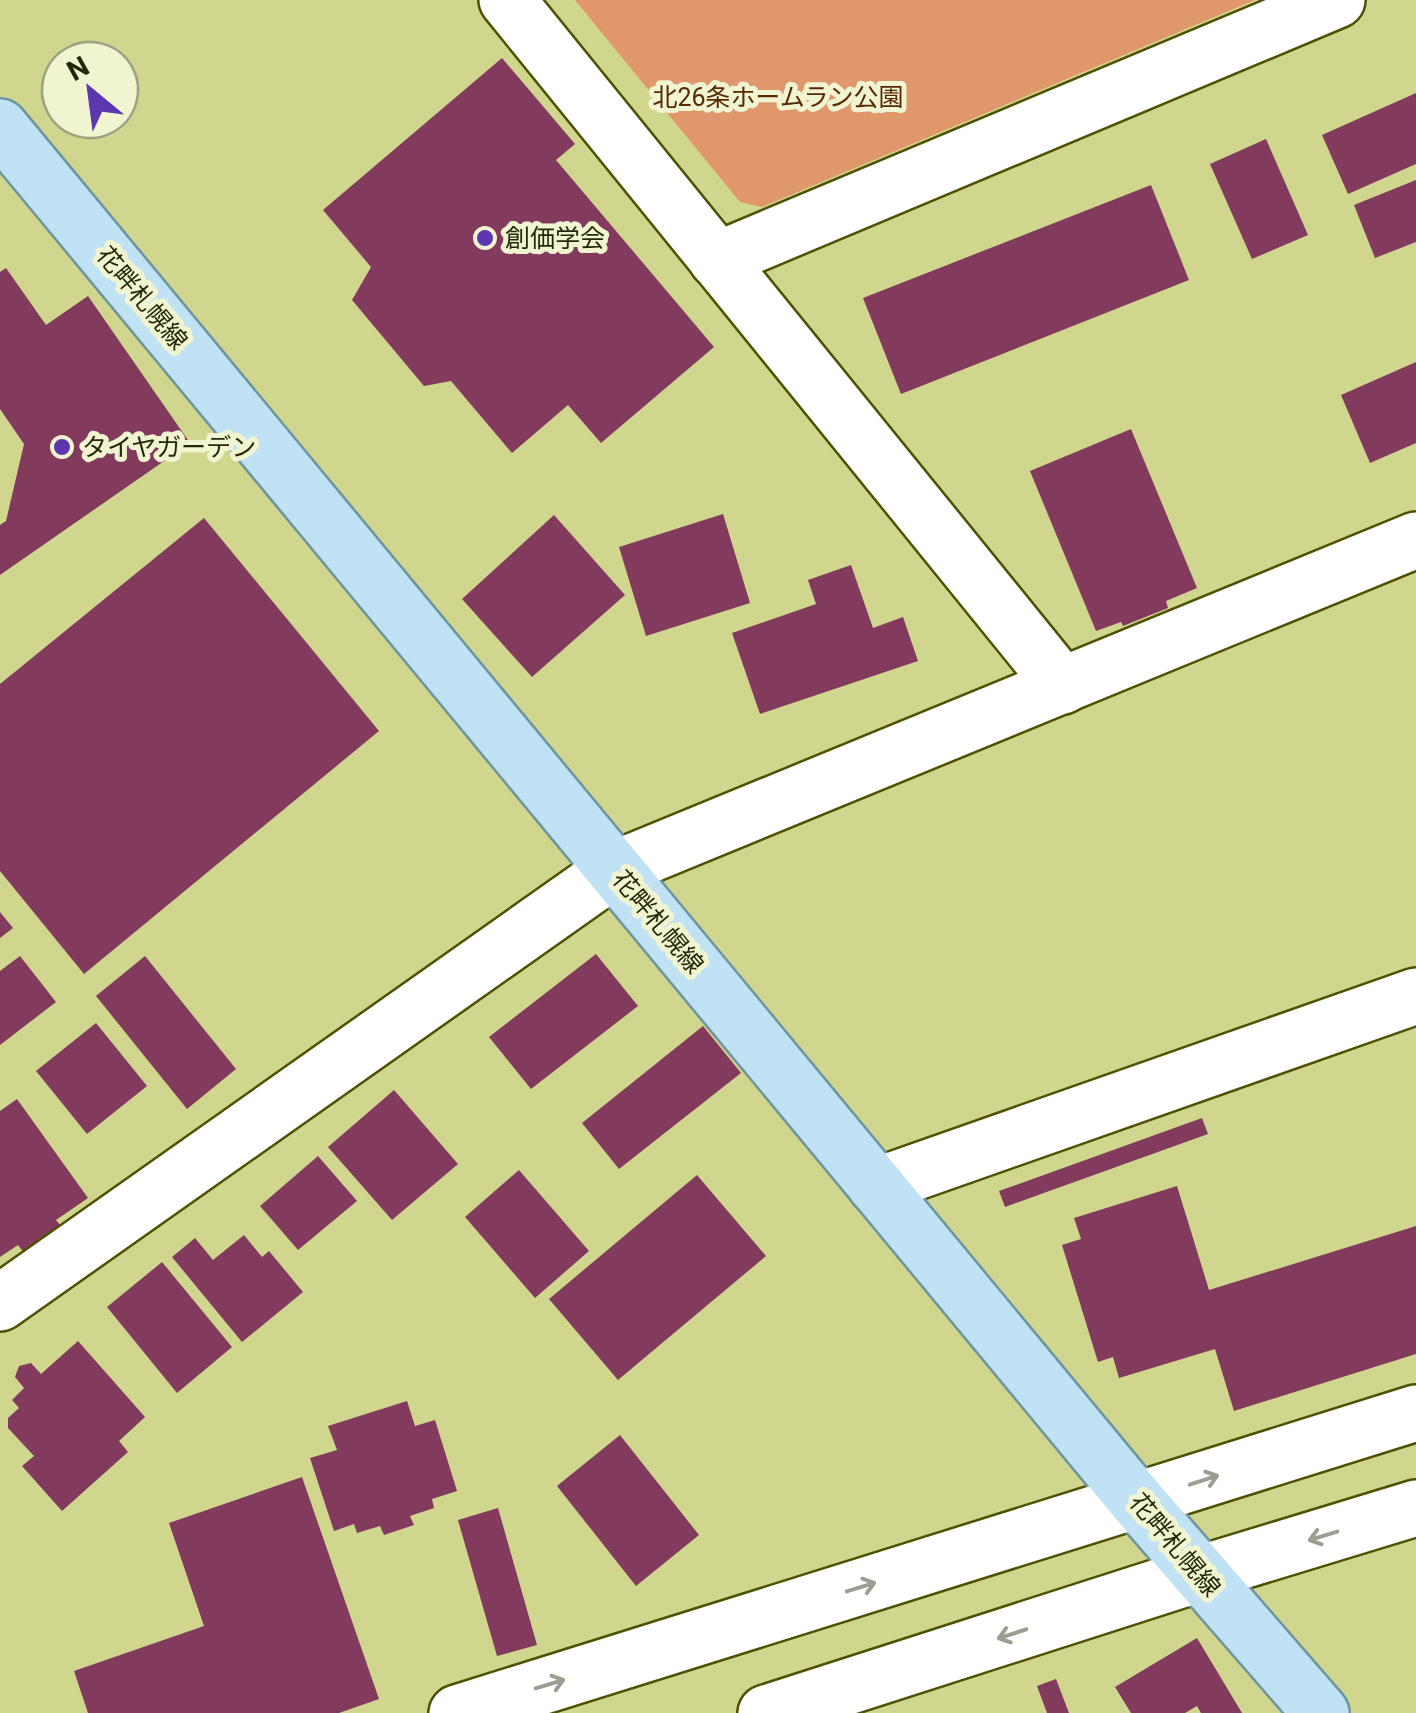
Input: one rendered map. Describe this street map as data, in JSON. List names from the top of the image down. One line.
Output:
{"streets":{"main road":["花畔札幌線"]},"parks":["北26条ホームラン公園"],"places":["創価学会","タイヤガーデン"],"north":"top left"}
